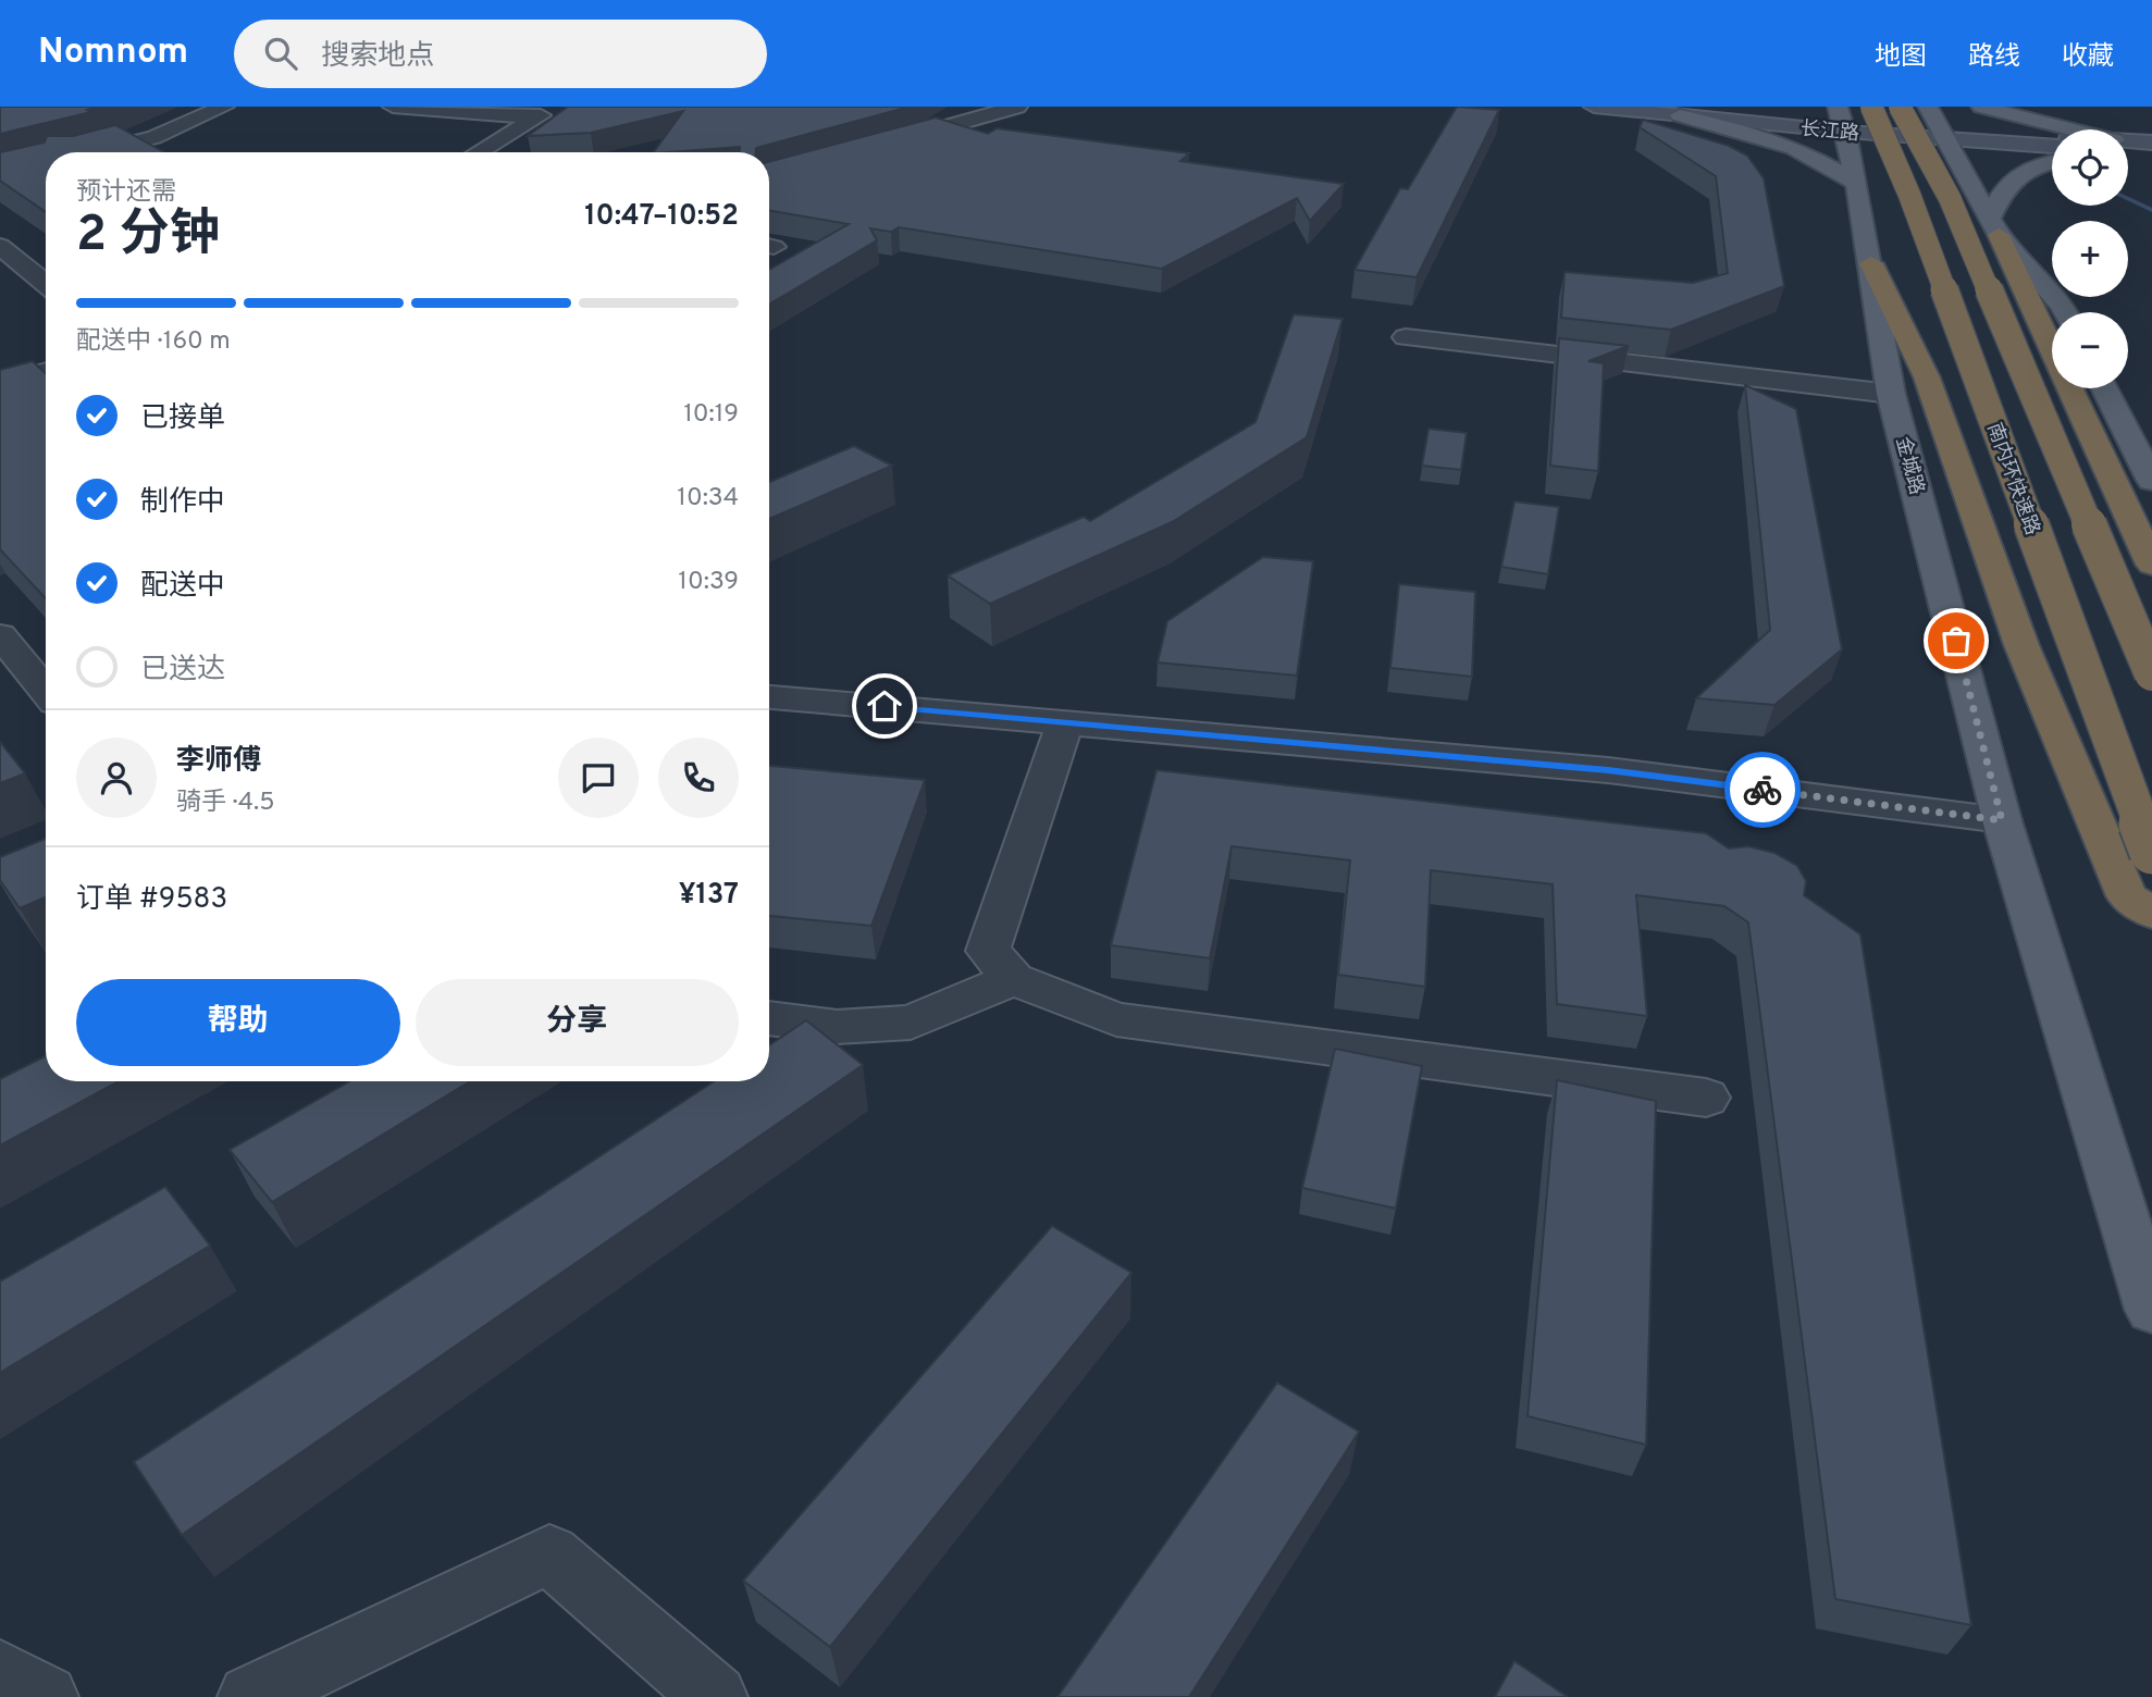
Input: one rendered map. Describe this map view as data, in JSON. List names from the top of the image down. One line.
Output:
{"streets":{"highway":["南内环快速路"],"main road":["长江路","金城路"]},"crossings":[["长江路","金城路"]],"page":{"header":"Nomnom","search":"搜索地点","nav":["地图","路线","收藏"],"map_buttons":["+","−"],"heading":["2 分钟","预计还需","10:47–10:52"],"panel":["李师傅","骑手 · 4.5","订单 #9583","¥137"],"bar":"配送中 · 160 m","list":[["已接单","10:19"],["制作中","10:34"],["配送中","10:39"],"已送达"],"buttons":["帮助","分享"]}}
